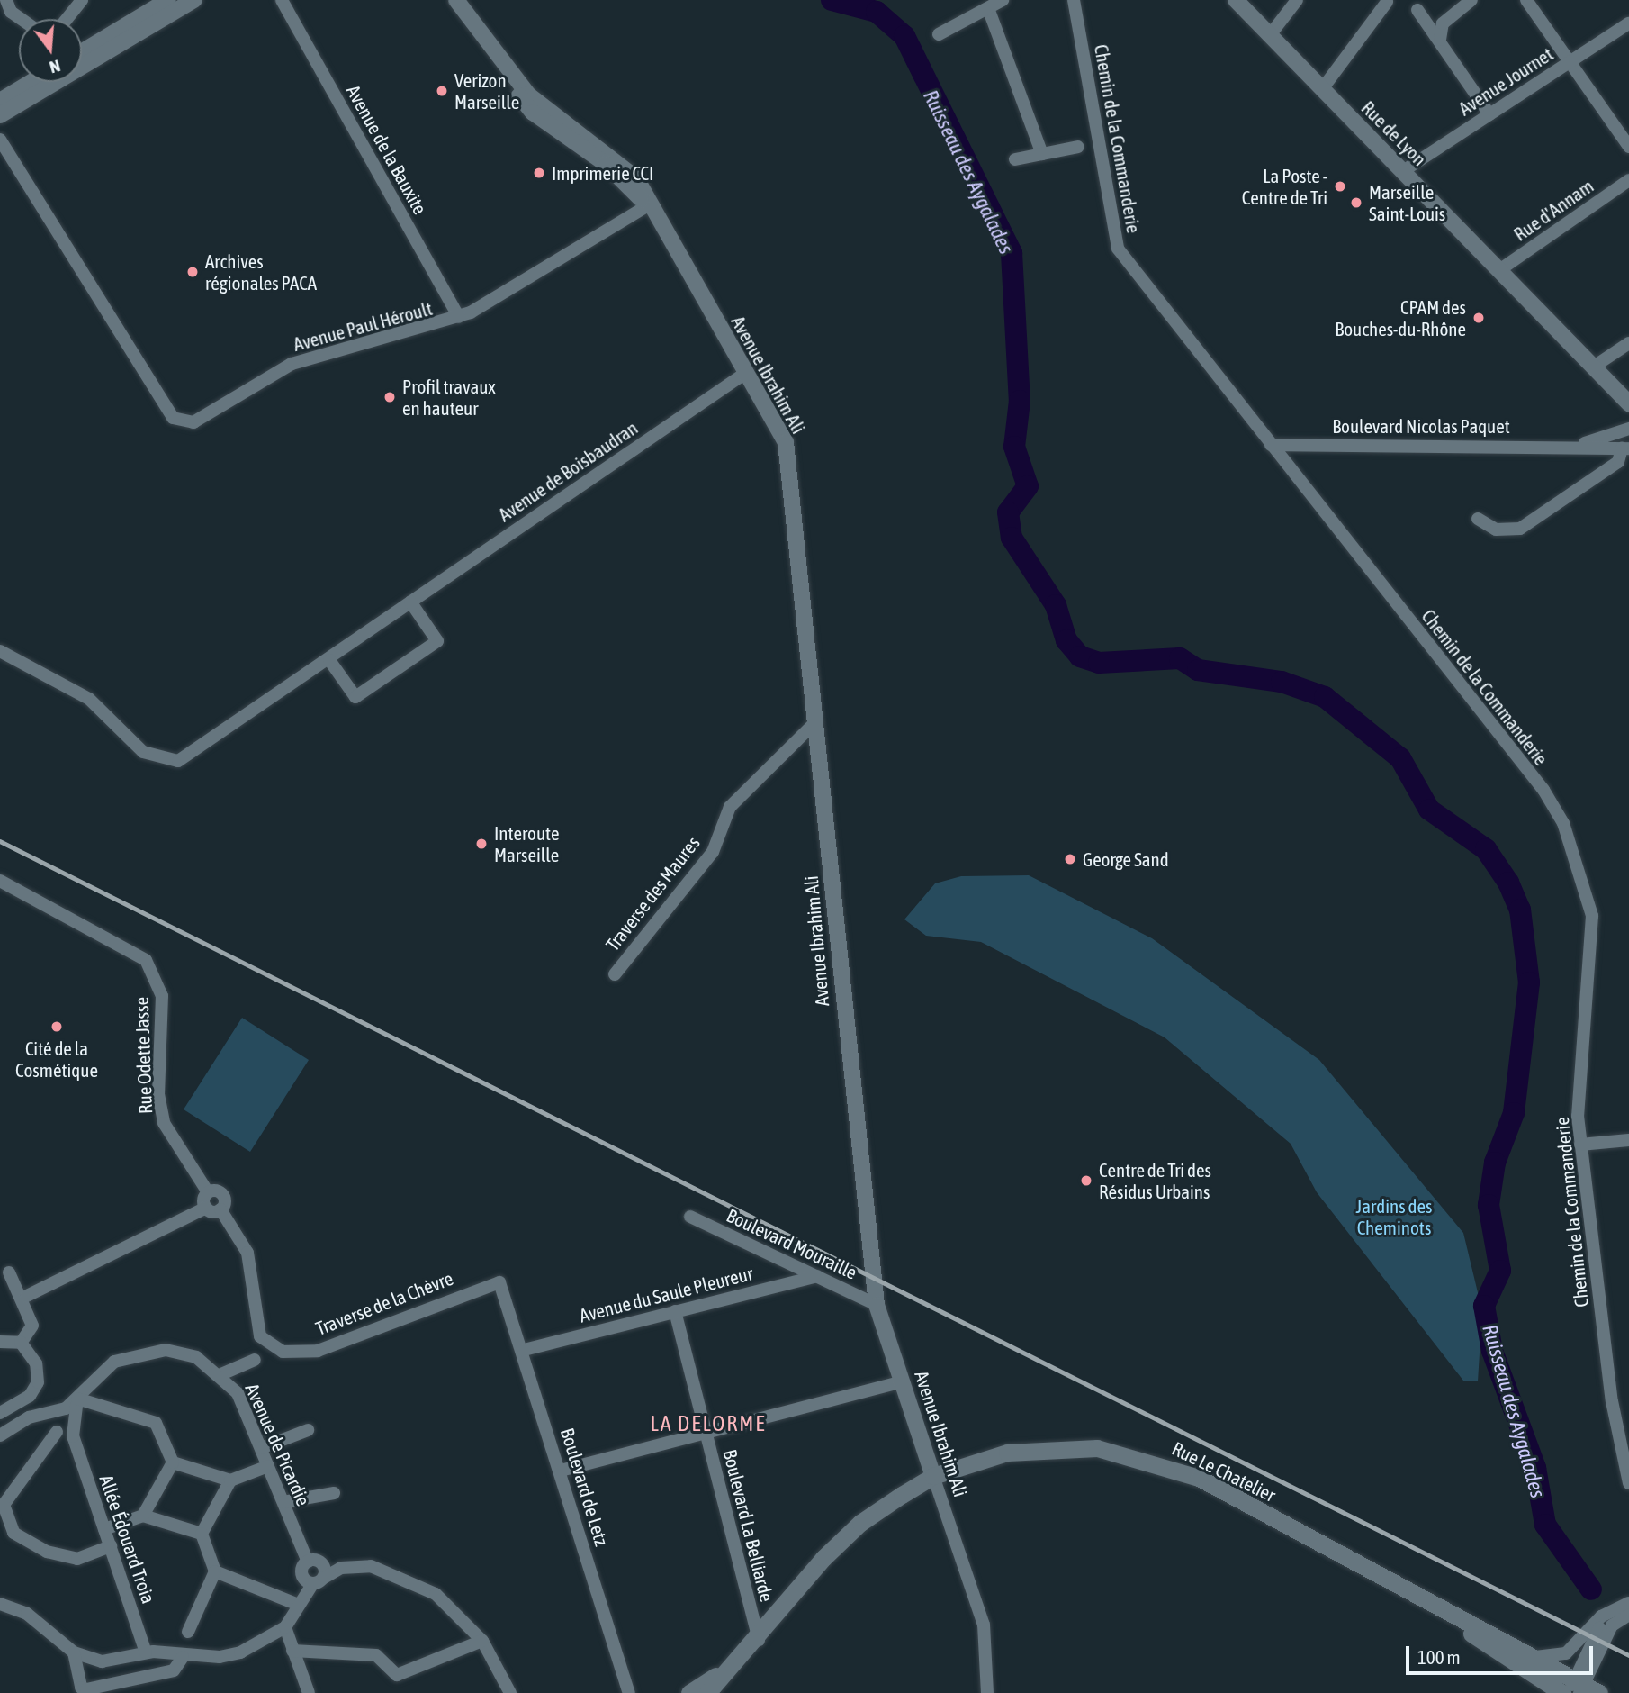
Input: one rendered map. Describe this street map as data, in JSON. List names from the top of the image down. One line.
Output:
{"streets":{"main road":["Rue Le Chatelier"],"street":["Avenue Journet","Rue de Lyon","Chemin de la Commanderie","Avenue de la Bauxite","Rue d'Annam","Avenue Paul Héroult","Avenue Ibrahim Ali","Boulevard Nicolas Paquet","Avenue de Boisbaudran","Traverse des Maures","Rue Odette Jasse","Boulevard Mouraille","Avenue du Saule Pleureur","Traverse de la Chèvre","Avenue de Picardie","Boulevard de Letz","Boulevard La Belliarde","Allée Édouard Troia"]},"crossings":[["Avenue Journet","Rue de Lyon"],["Rue de Lyon","Rue d'Annam"],["Chemin de la Commanderie","Boulevard Nicolas Paquet"],["Avenue de la Bauxite","Avenue Paul Héroult"],["Avenue Paul Héroult","Avenue Ibrahim Ali"],["Avenue Ibrahim Ali","Avenue de Boisbaudran"],["Avenue Ibrahim Ali","Traverse des Maures"],["Avenue Ibrahim Ali","Boulevard Mouraille"],["Avenue Ibrahim Ali","Rue Le Chatelier"],["Rue Odette Jasse","Traverse de la Chèvre"],["Boulevard Mouraille","Avenue du Saule Pleureur"],["Avenue du Saule Pleureur","Boulevard de Letz"],["Avenue du Saule Pleureur","Boulevard La Belliarde"],["Traverse de la Chèvre","Boulevard de Letz"],["Avenue de Picardie","Allée Édouard Troia"],["Rue Le Chatelier","Boulevard La Belliarde"]],"districts":["LA DELORME"],"water":["Ruisseau des Aygalades"],"parks":["Jardins des Cheminots"],"places":["Verizon Marseille","Imprimerie CCI","La Poste - Centre de Tri","Marseille Saint-Louis","Archives régionales PACA","CPAM des Bouches-du-Rhône","Profil travaux en hauteur","Interoute Marseille","George Sand","Cité de la Cosmétique","Centre de Tri des Résidus Urbains"],"scale_bar":"100 m","north":"bottom"}
